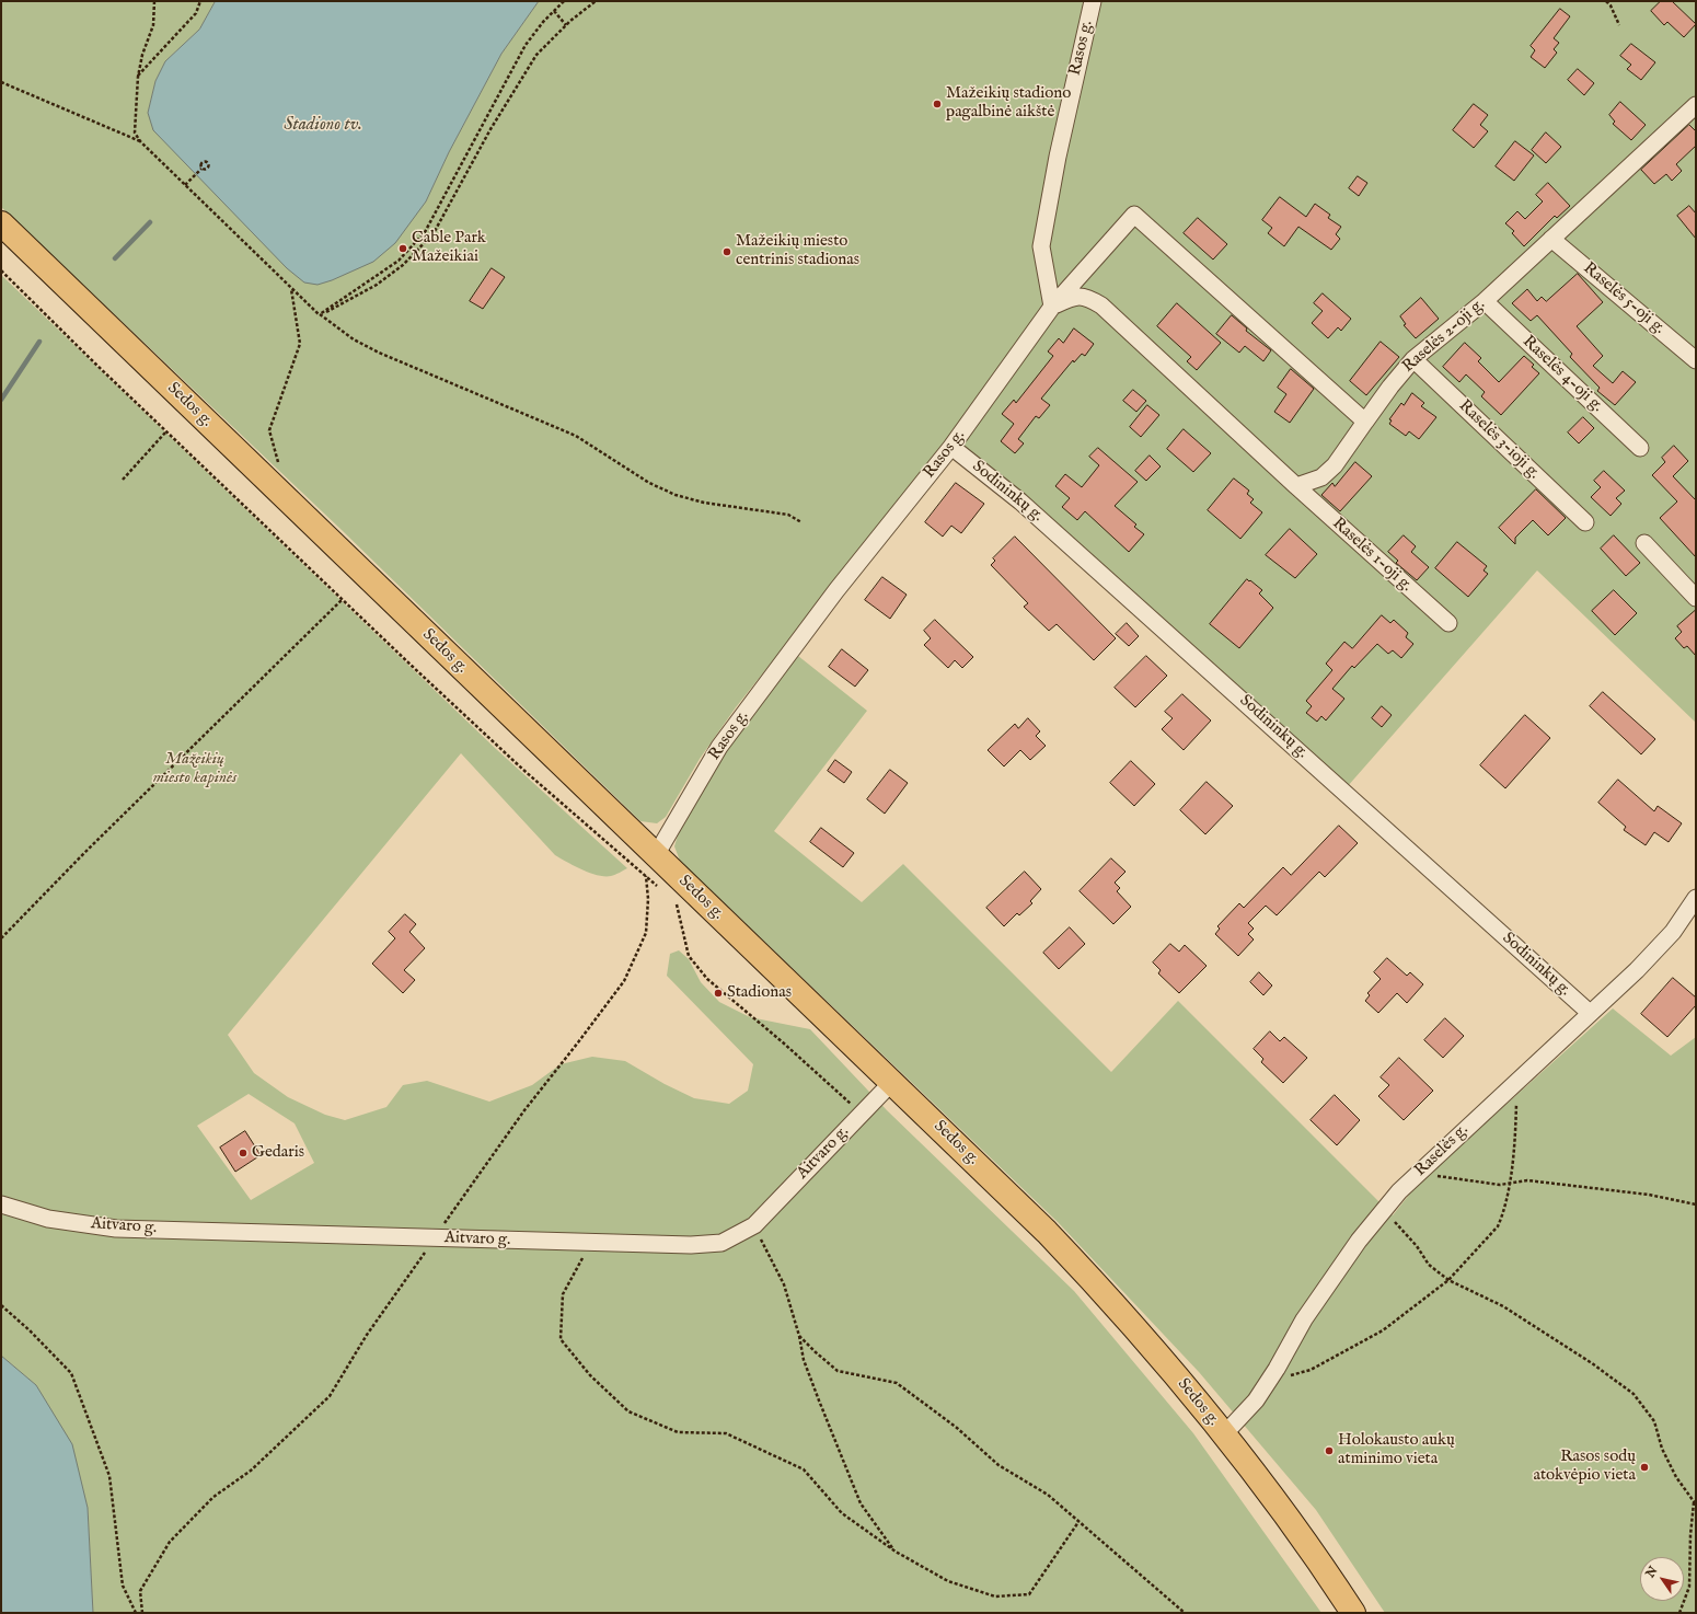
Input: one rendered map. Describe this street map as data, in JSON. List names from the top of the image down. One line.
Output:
{"streets":{"main road":["Sedos g."],"street":["Rasos g.","Raselės 5-oji g.","Raselės 2-oji g.","Raselės 4-oji g.","Raselės 3-ioji g.","Sodininkų g.","Raselės 1-oji g.","Raselės g.","Aitvaro g."]},"crossings":[["Rasos g.","Sedos g."],["Rasos g.","Sodininkų g."],["Rasos g.","Raselės 1-oji g."],["Raselės 5-oji g.","Raselės 2-oji g."],["Raselės 2-oji g.","Raselės 4-oji g."],["Raselės 2-oji g.","Raselės 3-ioji g."],["Raselės 2-oji g.","Raselės 1-oji g."],["Sedos g.","Raselės g."],["Sedos g.","Aitvaro g."],["Sodininkų g.","Raselės g."]],"water":["Stadiono tv."],"parks":["Mažeikių miesto kapinės"],"places":["Mažeikių stadiono pagalbinė aikštė","Cable Park Mažeikiai","Mažeikių miesto centrinis stadionas","Stadionas","Gedaris","Holokausto aukų atminimo vieta","Rasos sodų atokvėpio vieta"],"north":"top left"}
